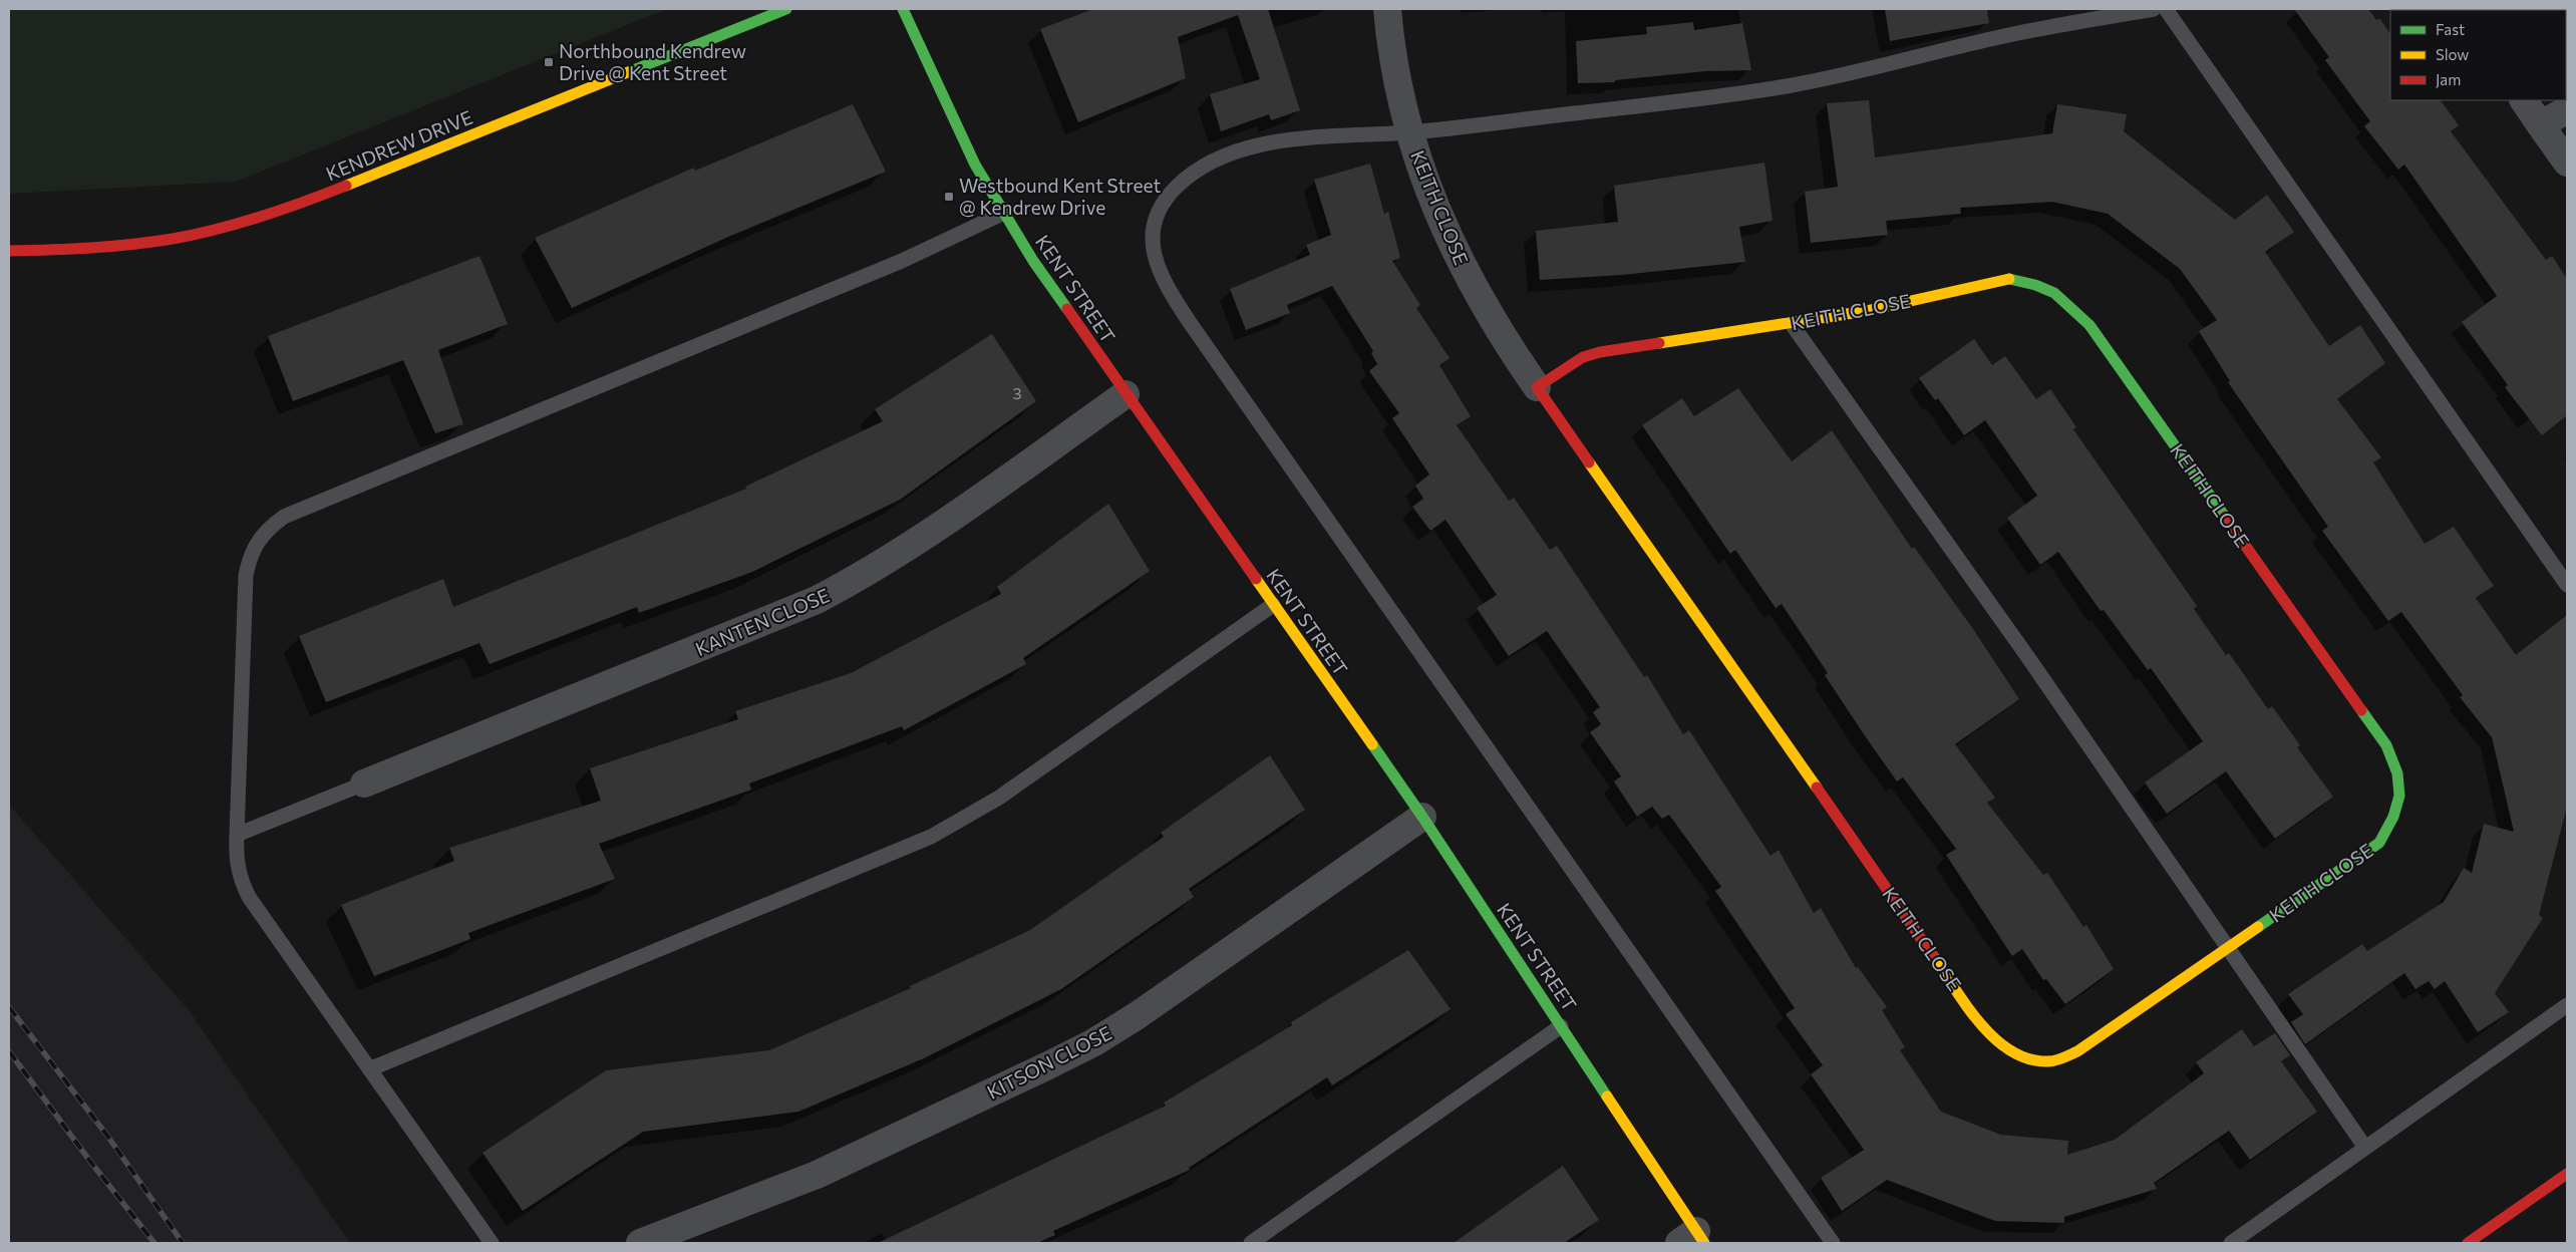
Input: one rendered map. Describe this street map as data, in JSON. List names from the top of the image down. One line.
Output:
{"streets":{"street":["KENDREW DRIVE","KEITH CLOSE","KENT STREET","KANTEN CLOSE","KITSON CLOSE"]},"crossings":[["KENT STREET","KANTEN CLOSE"],["KENT STREET","KITSON CLOSE"]],"places":{"transit":["Northbound Kendrew Drive @ Kent Street","Westbound Kent Street @ Kendrew Drive"]},"house_numbers":["3"],"legend":["Fast","Slow","Jam"]}
